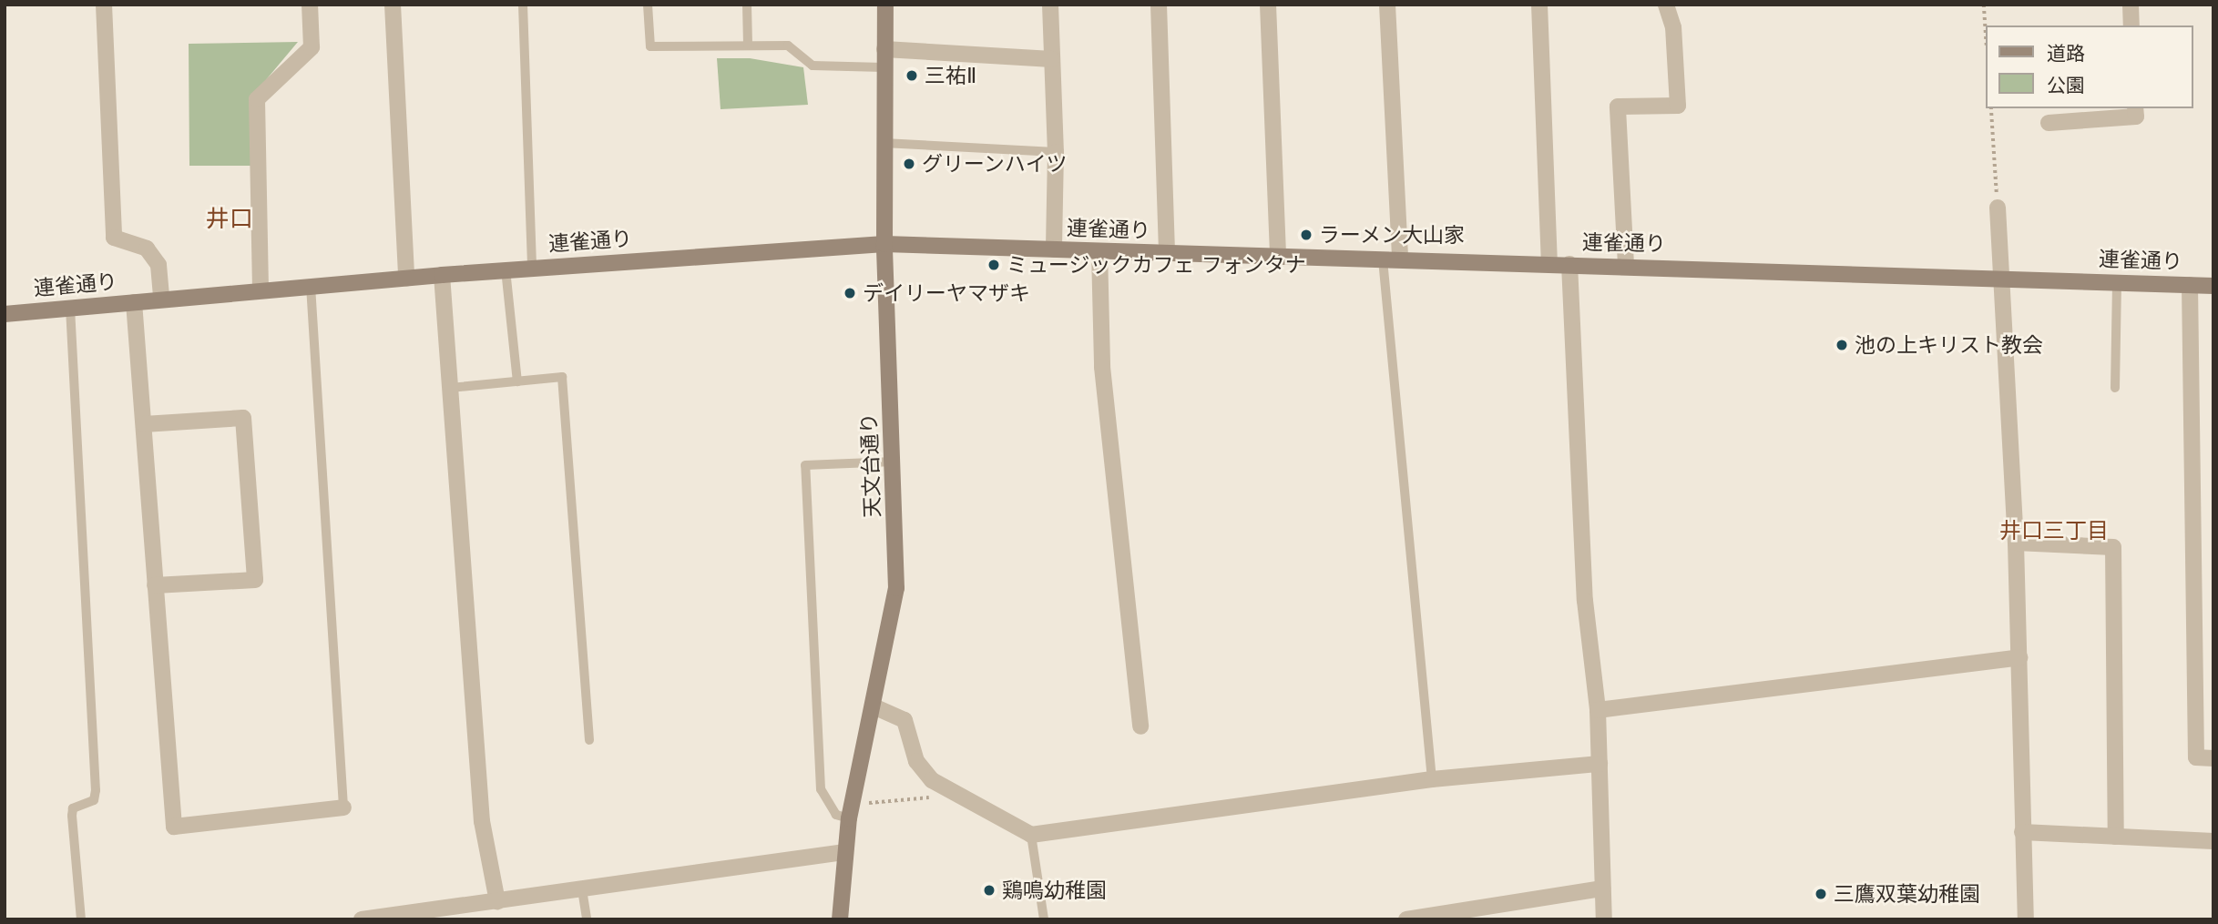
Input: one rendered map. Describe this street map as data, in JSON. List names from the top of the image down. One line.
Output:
{"streets":{"main road":["連雀通り","天文台通り"]},"crossings":[["連雀通り","天文台通り"]],"districts":["井口","井口三丁目"],"places":["三祐Ⅱ","グリーンハイツ","ラーメン大山家","ミュージックカフェ フォンタナ","デイリーヤマザキ","池の上キリスト教会","鶏鳴幼稚園","三鷹双葉幼稚園"],"legend":["道路","公園"]}
